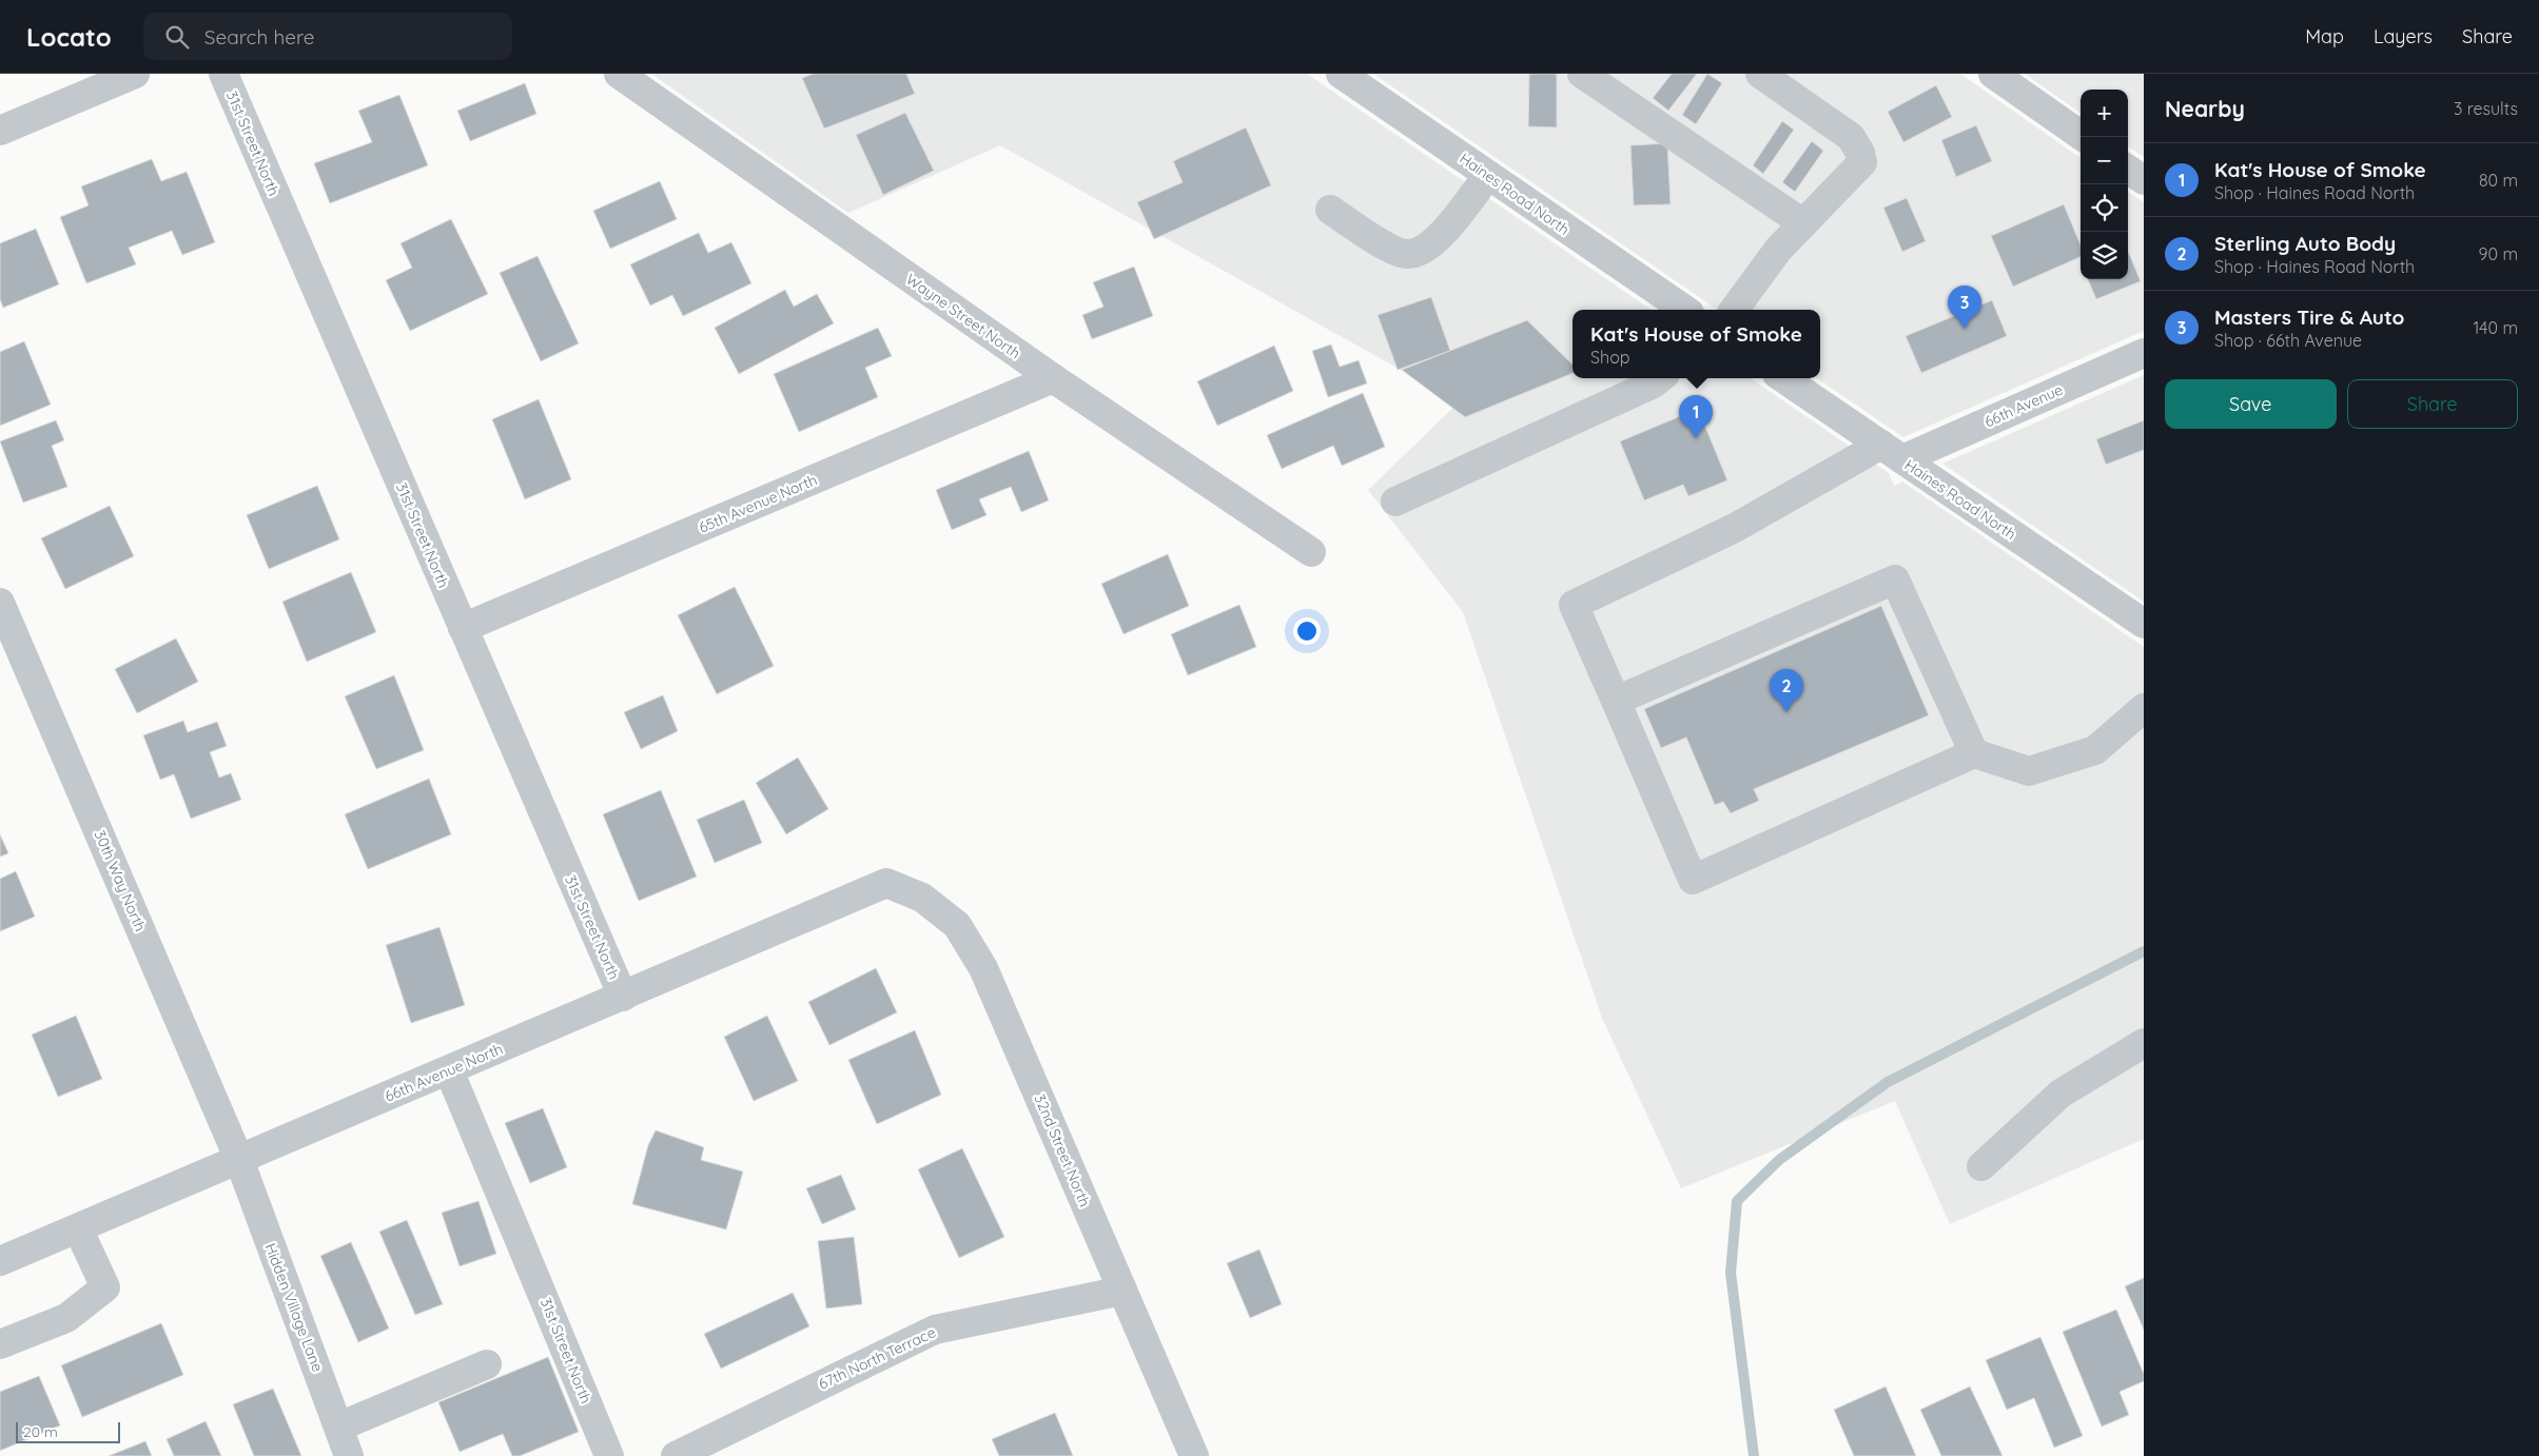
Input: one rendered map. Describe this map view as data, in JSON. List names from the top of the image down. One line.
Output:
{"streets":{"street":["31st Street North","Haines Road North","Wayne Street North","66th Avenue","65th Avenue North","30th Way North","66th Avenue North","32nd Street North","Hidden Village Lane","67th North Terrace"]},"crossings":[["31st Street North","65th Avenue North"],["31st Street North","66th Avenue North"],["Haines Road North","66th Avenue"],["Wayne Street North","65th Avenue North"],["30th Way North","66th Avenue North"],["30th Way North","Hidden Village Lane"],["66th Avenue North","32nd Street North"],["66th Avenue North","Hidden Village Lane"],["32nd Street North","67th North Terrace"]],"scale_bar":"20 m","page":{"header":"Locato","search":"Search here","nav":["Map","Layers","Share"],"heading":["Nearby","3 results"],"map_buttons":["+","−"],"list":[{"mark":"1","name":"Kat's House of Smoke","note":"Shop · Haines Road North","value":"80 m"},{"mark":"2","name":"Sterling Auto Body","note":"Shop · Haines Road North","value":"90 m"},{"mark":"3","name":"Masters Tire & Auto","note":"Shop · 66th Avenue","value":"140 m"}],"pins":["3","1","2"],"popup":["Kat's House of Smoke","Shop"],"buttons":["Save","Share"],"scale":"20 m"}}
